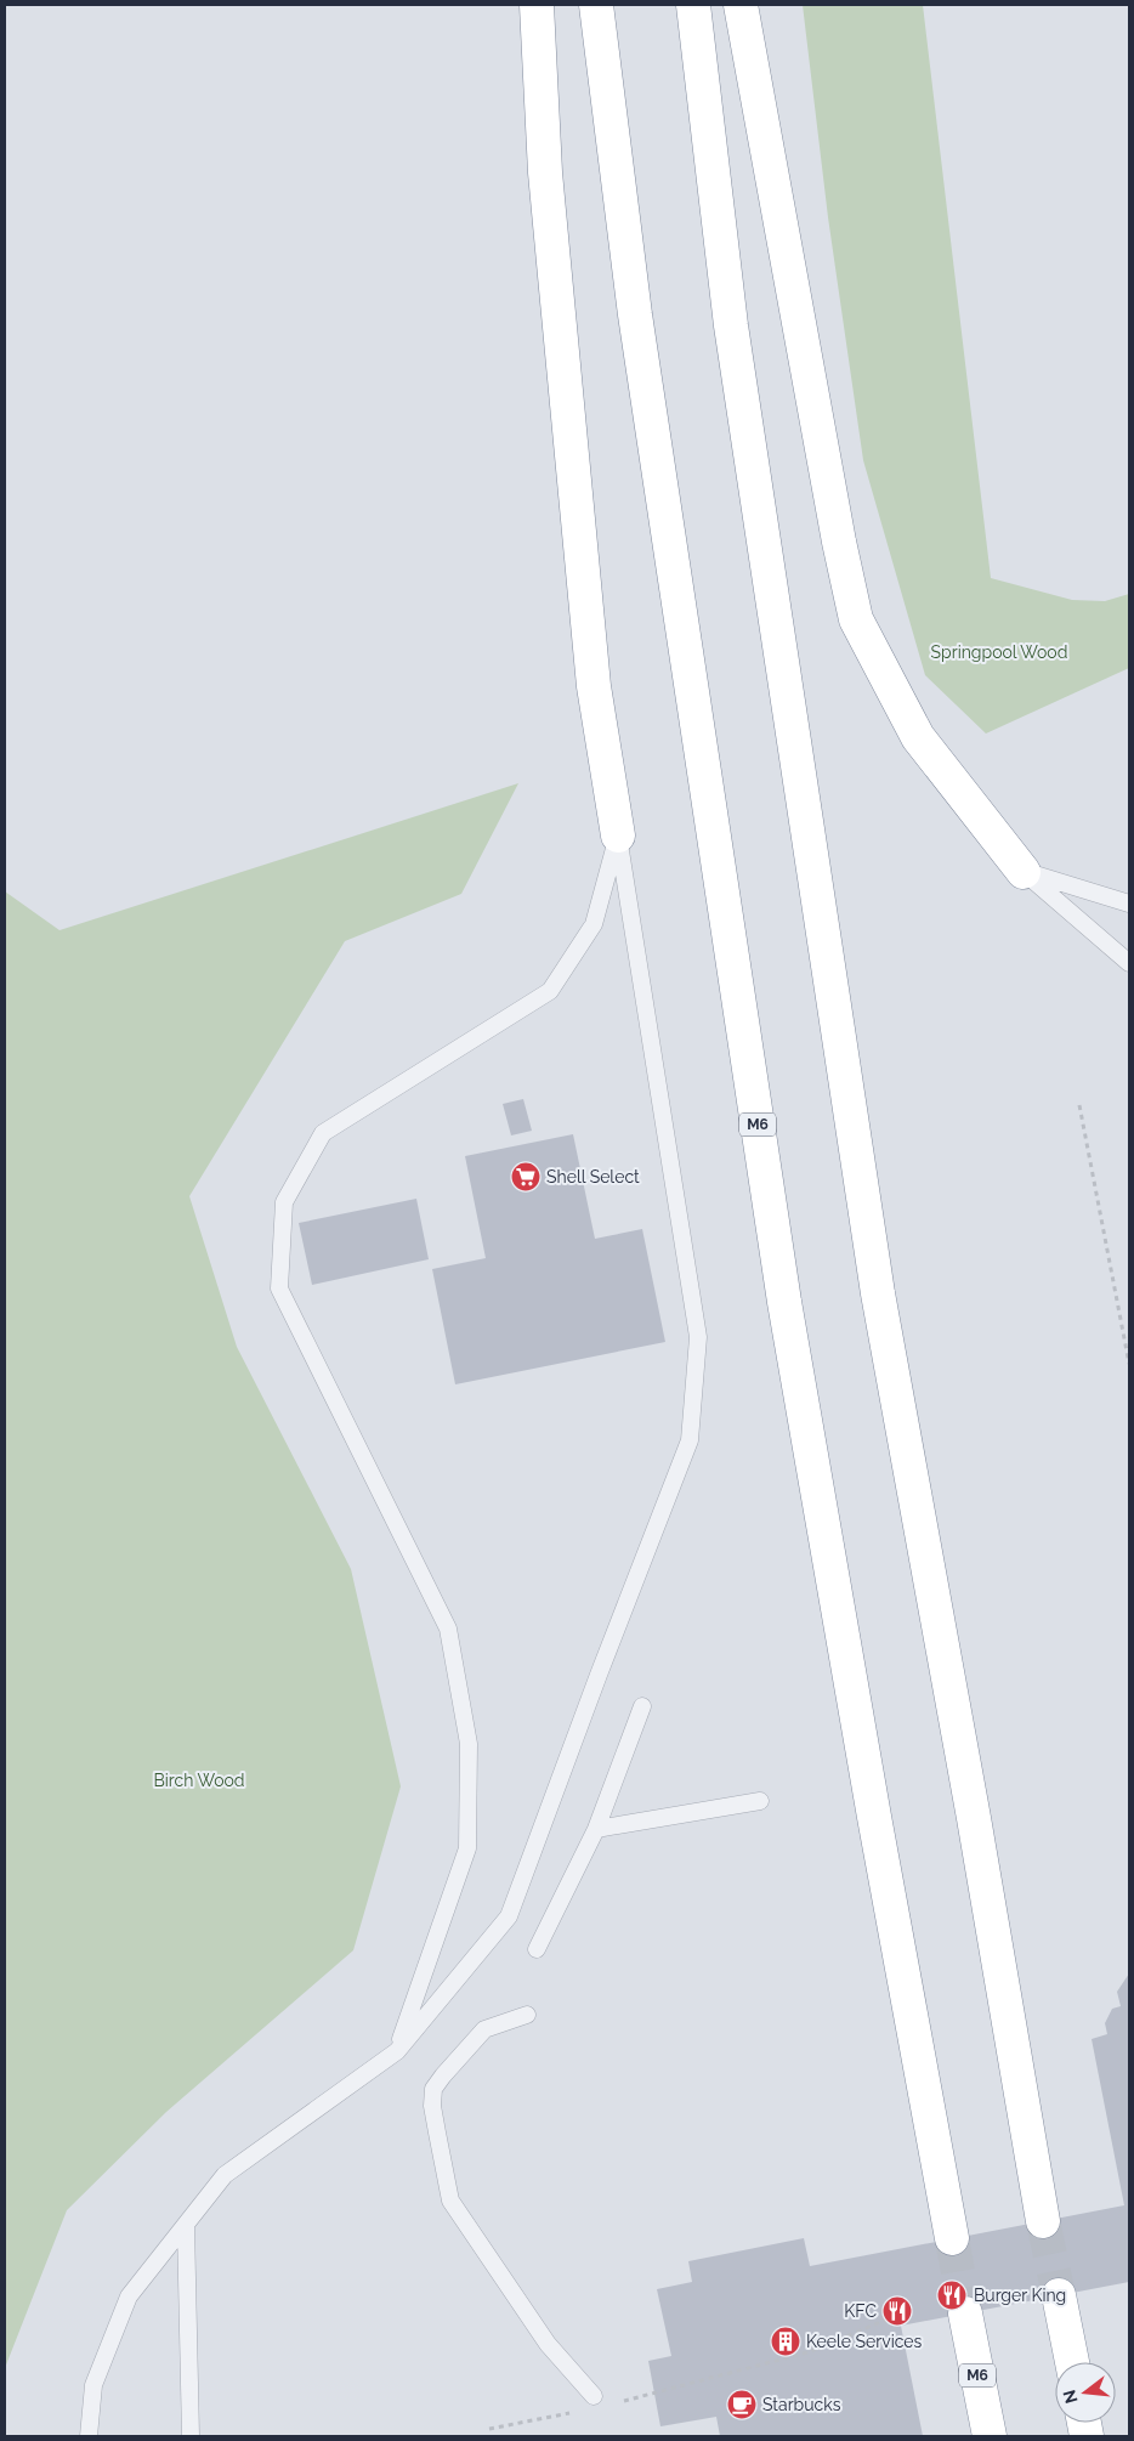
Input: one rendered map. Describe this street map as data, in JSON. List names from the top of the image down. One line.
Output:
{"streets":{"highway":["M6"]},"parks":["Springpool Wood","Birch Wood"],"places":{"supermarket":["Shell Select"],"restaurant":["Burger King","KFC"],"building":["Keele Services"],"cafe":["Starbucks"]},"north":"left"}
